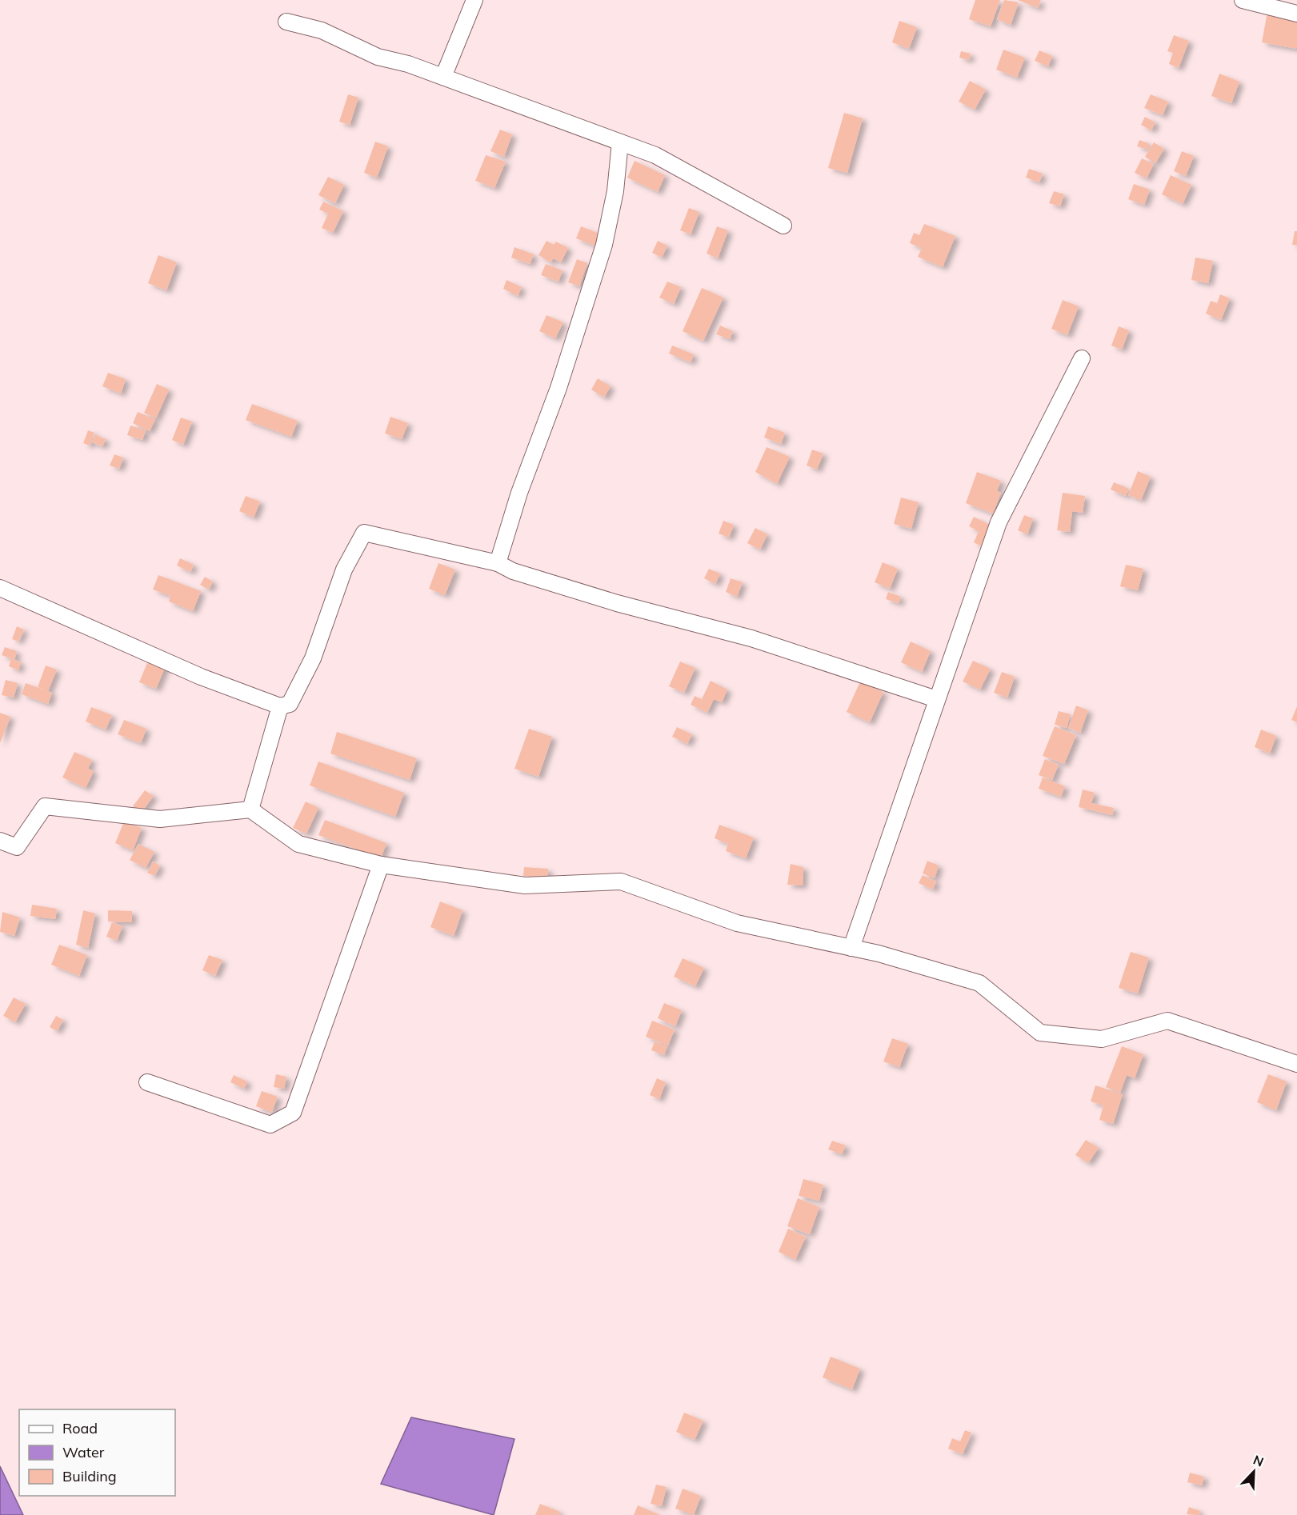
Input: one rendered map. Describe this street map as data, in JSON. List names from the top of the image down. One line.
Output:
{"legend":["Road","Water","Building"],"north":"top right"}
